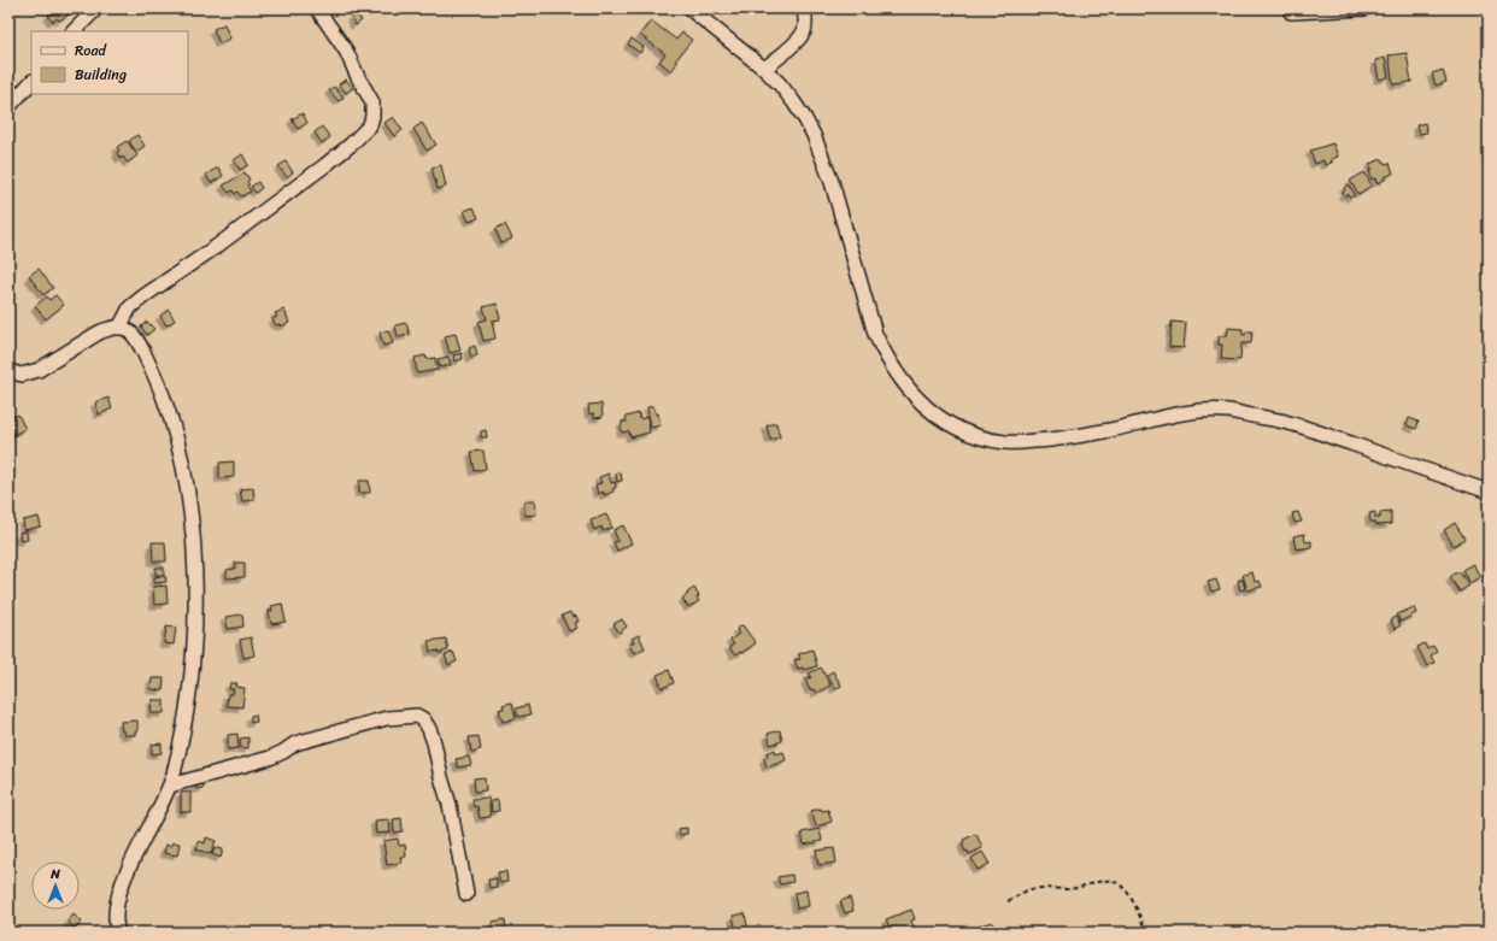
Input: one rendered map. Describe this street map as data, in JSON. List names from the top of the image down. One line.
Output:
{"legend":["Road","Building"],"north":"top"}
